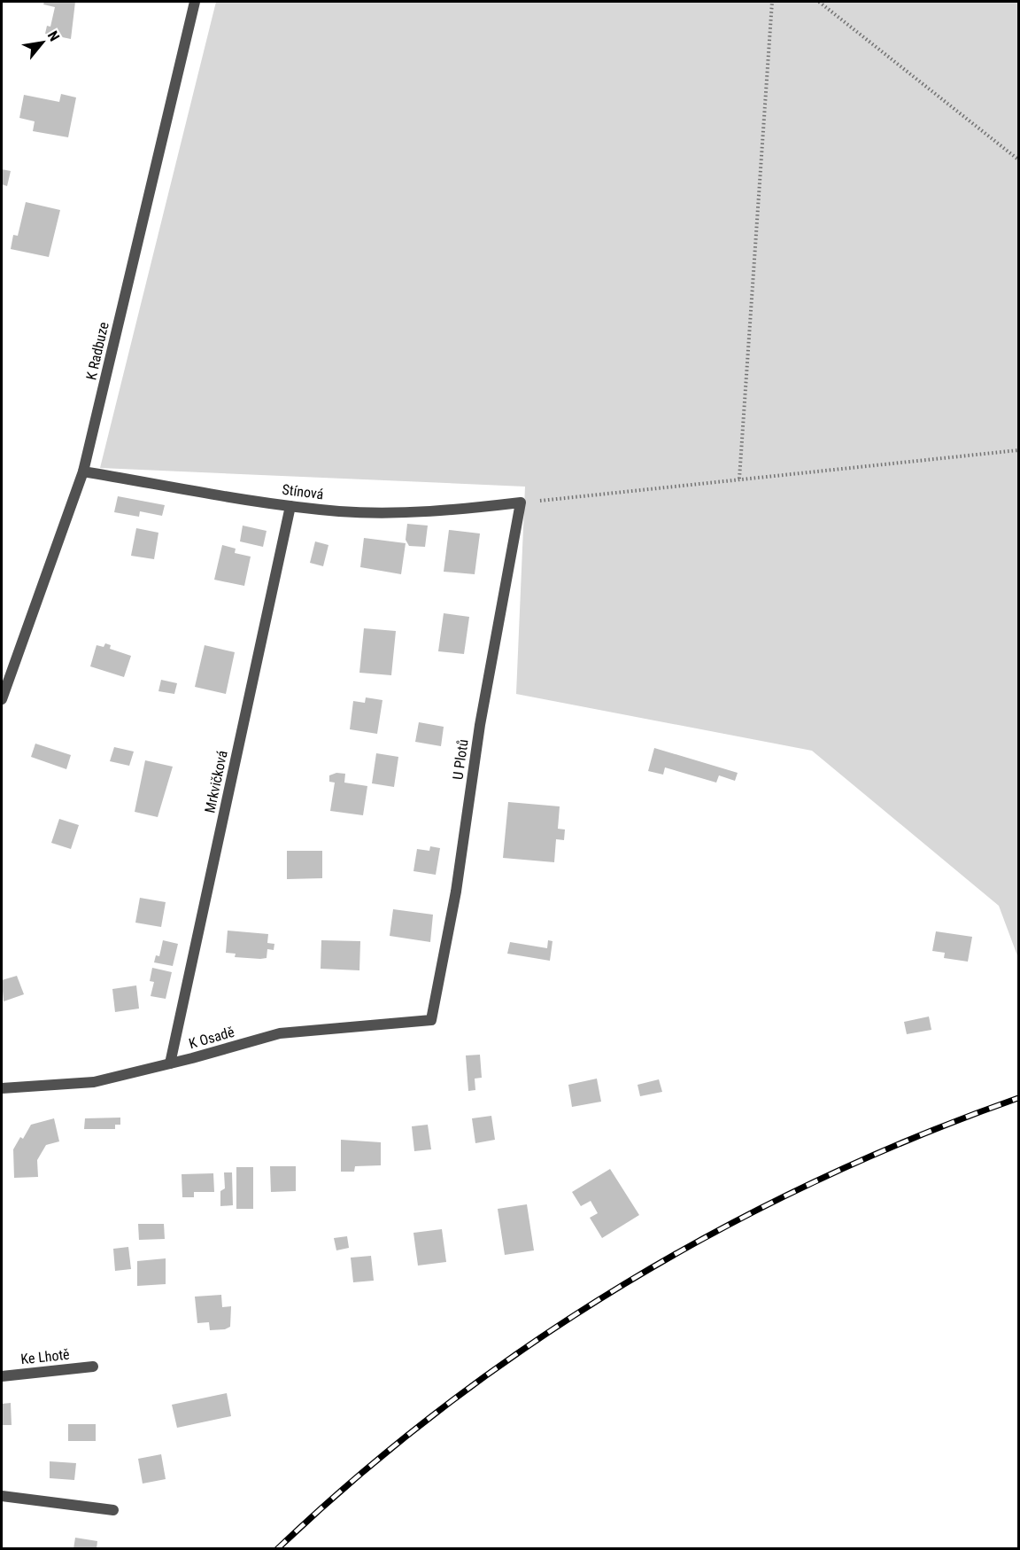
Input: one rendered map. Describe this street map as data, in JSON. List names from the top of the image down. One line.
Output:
{"streets":{"street":["K Radbuze","Stínová","U Plotů","Mrkvičková","K Osadě","Ke Lhotě"]},"crossings":[["K Radbuze","Stínová"],["Stínová","U Plotů"],["Stínová","Mrkvičková"],["U Plotů","K Osadě"],["Mrkvičková","K Osadě"]],"north":"top right"}
